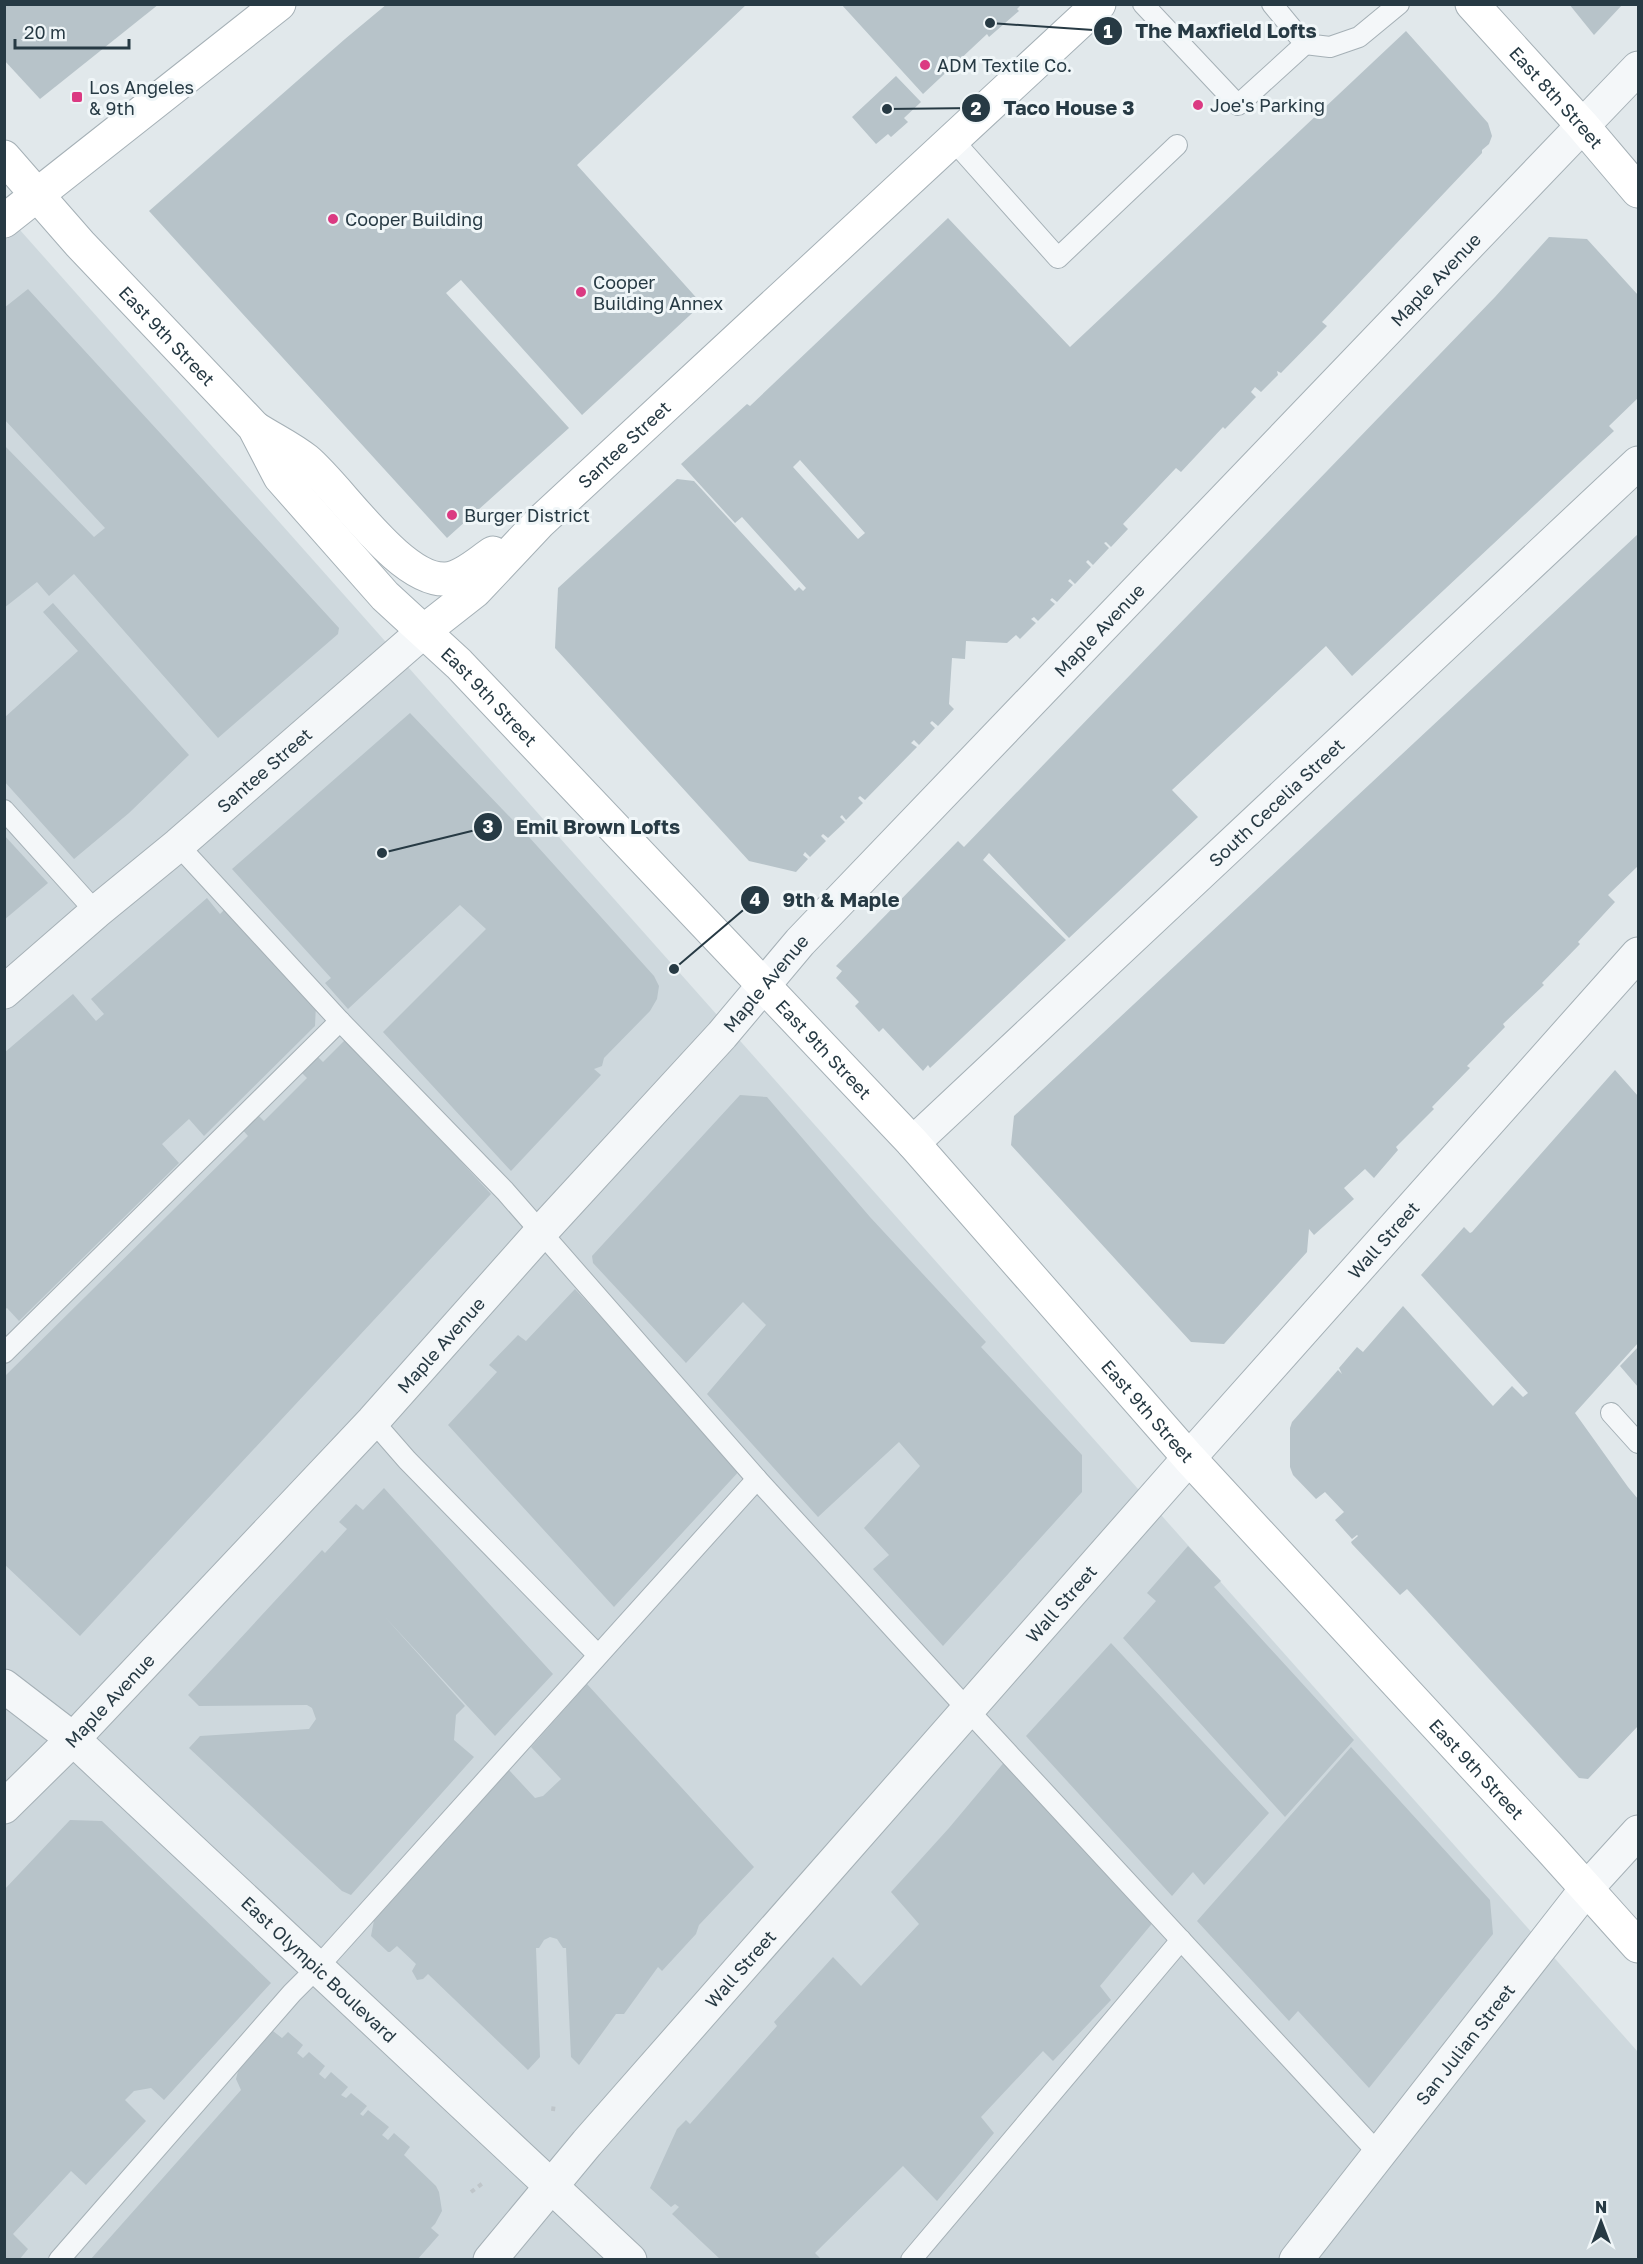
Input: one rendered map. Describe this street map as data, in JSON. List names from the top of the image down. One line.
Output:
{"streets":{"main road":["East 8th Street","East 9th Street","Santee Street"],"street":["Maple Avenue","South Cecelia Street","Wall Street","East Olympic Boulevard","San Julian Street"]},"crossings":[["East 8th Street","Maple Avenue"],["Maple Avenue","East 9th Street"],["Maple Avenue","East Olympic Boulevard"],["East 9th Street","Santee Street"],["East 9th Street","South Cecelia Street"],["East 9th Street","Wall Street"],["East 9th Street","San Julian Street"],["Wall Street","East Olympic Boulevard"]],"places":{"other":["The Maxfield Lofts","ADM Textile Co.","Joe's Parking","Taco House 3","Cooper Building","Cooper Building Annex","Burger District","Emil Brown Lofts","9th & Maple"],"transit":["Los Angeles & 9th"]},"scale_bar":"20 m","north":"top"}
